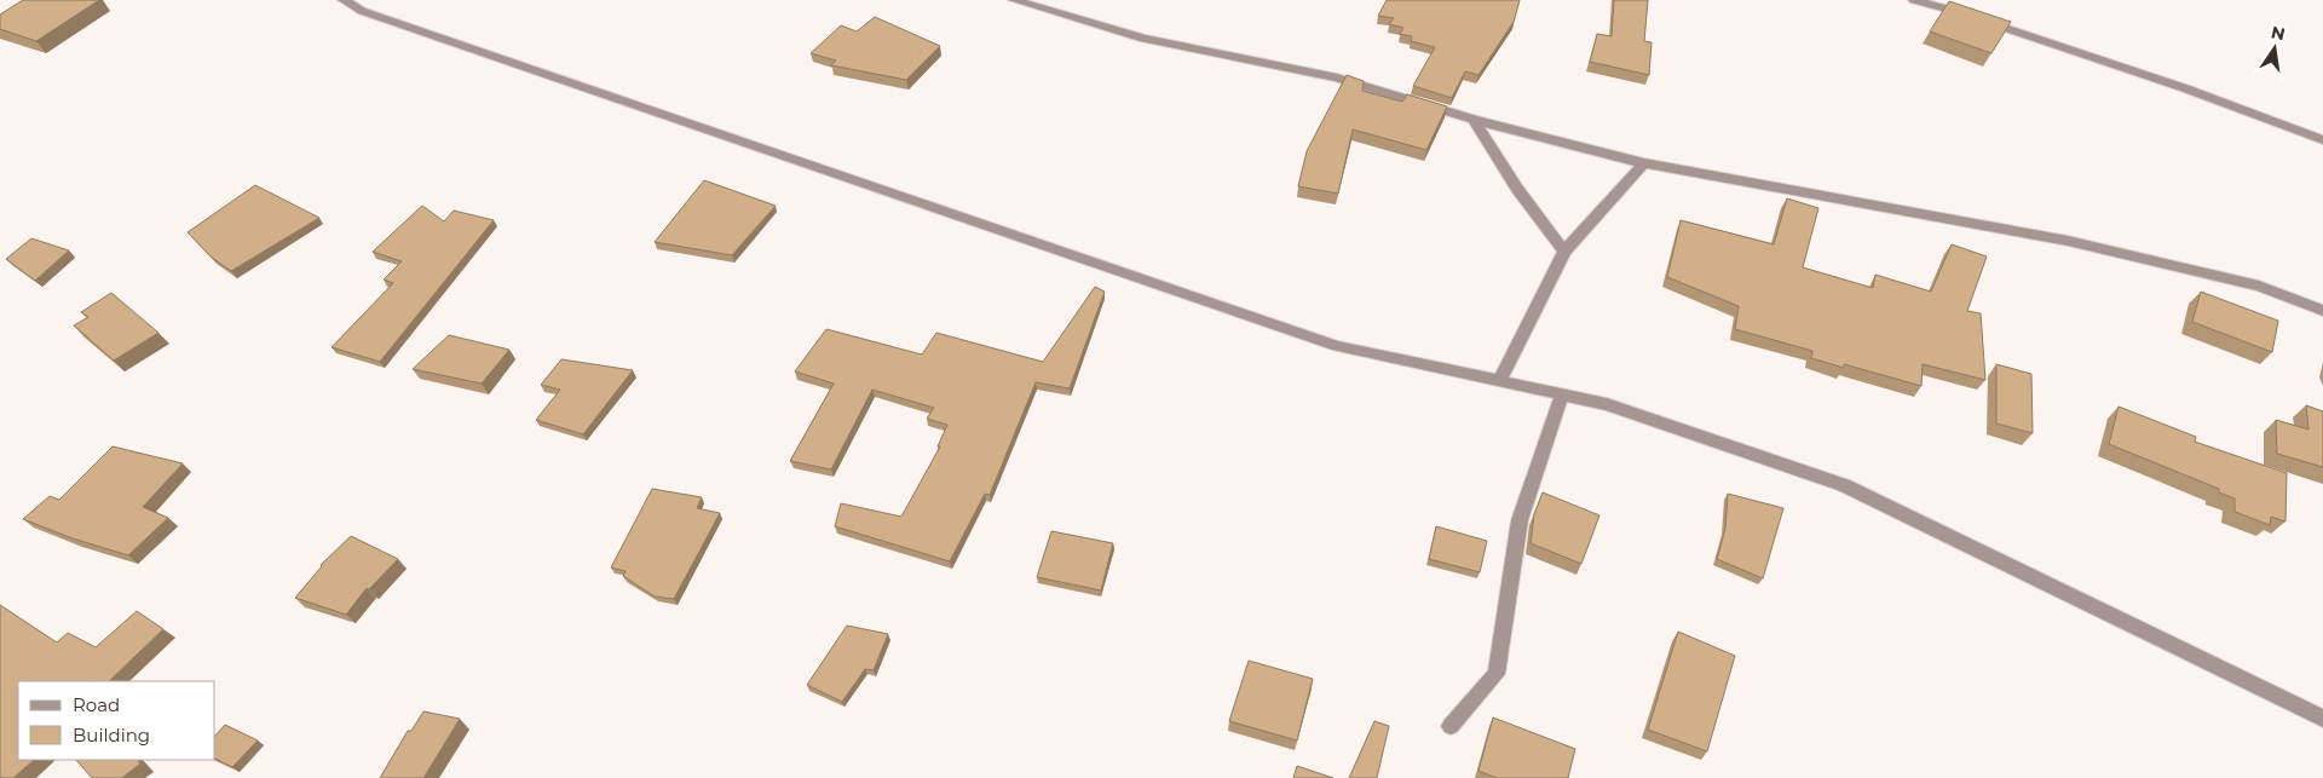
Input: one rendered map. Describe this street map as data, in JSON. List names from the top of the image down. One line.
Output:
{"legend":["Road","Building"],"north":"top"}
